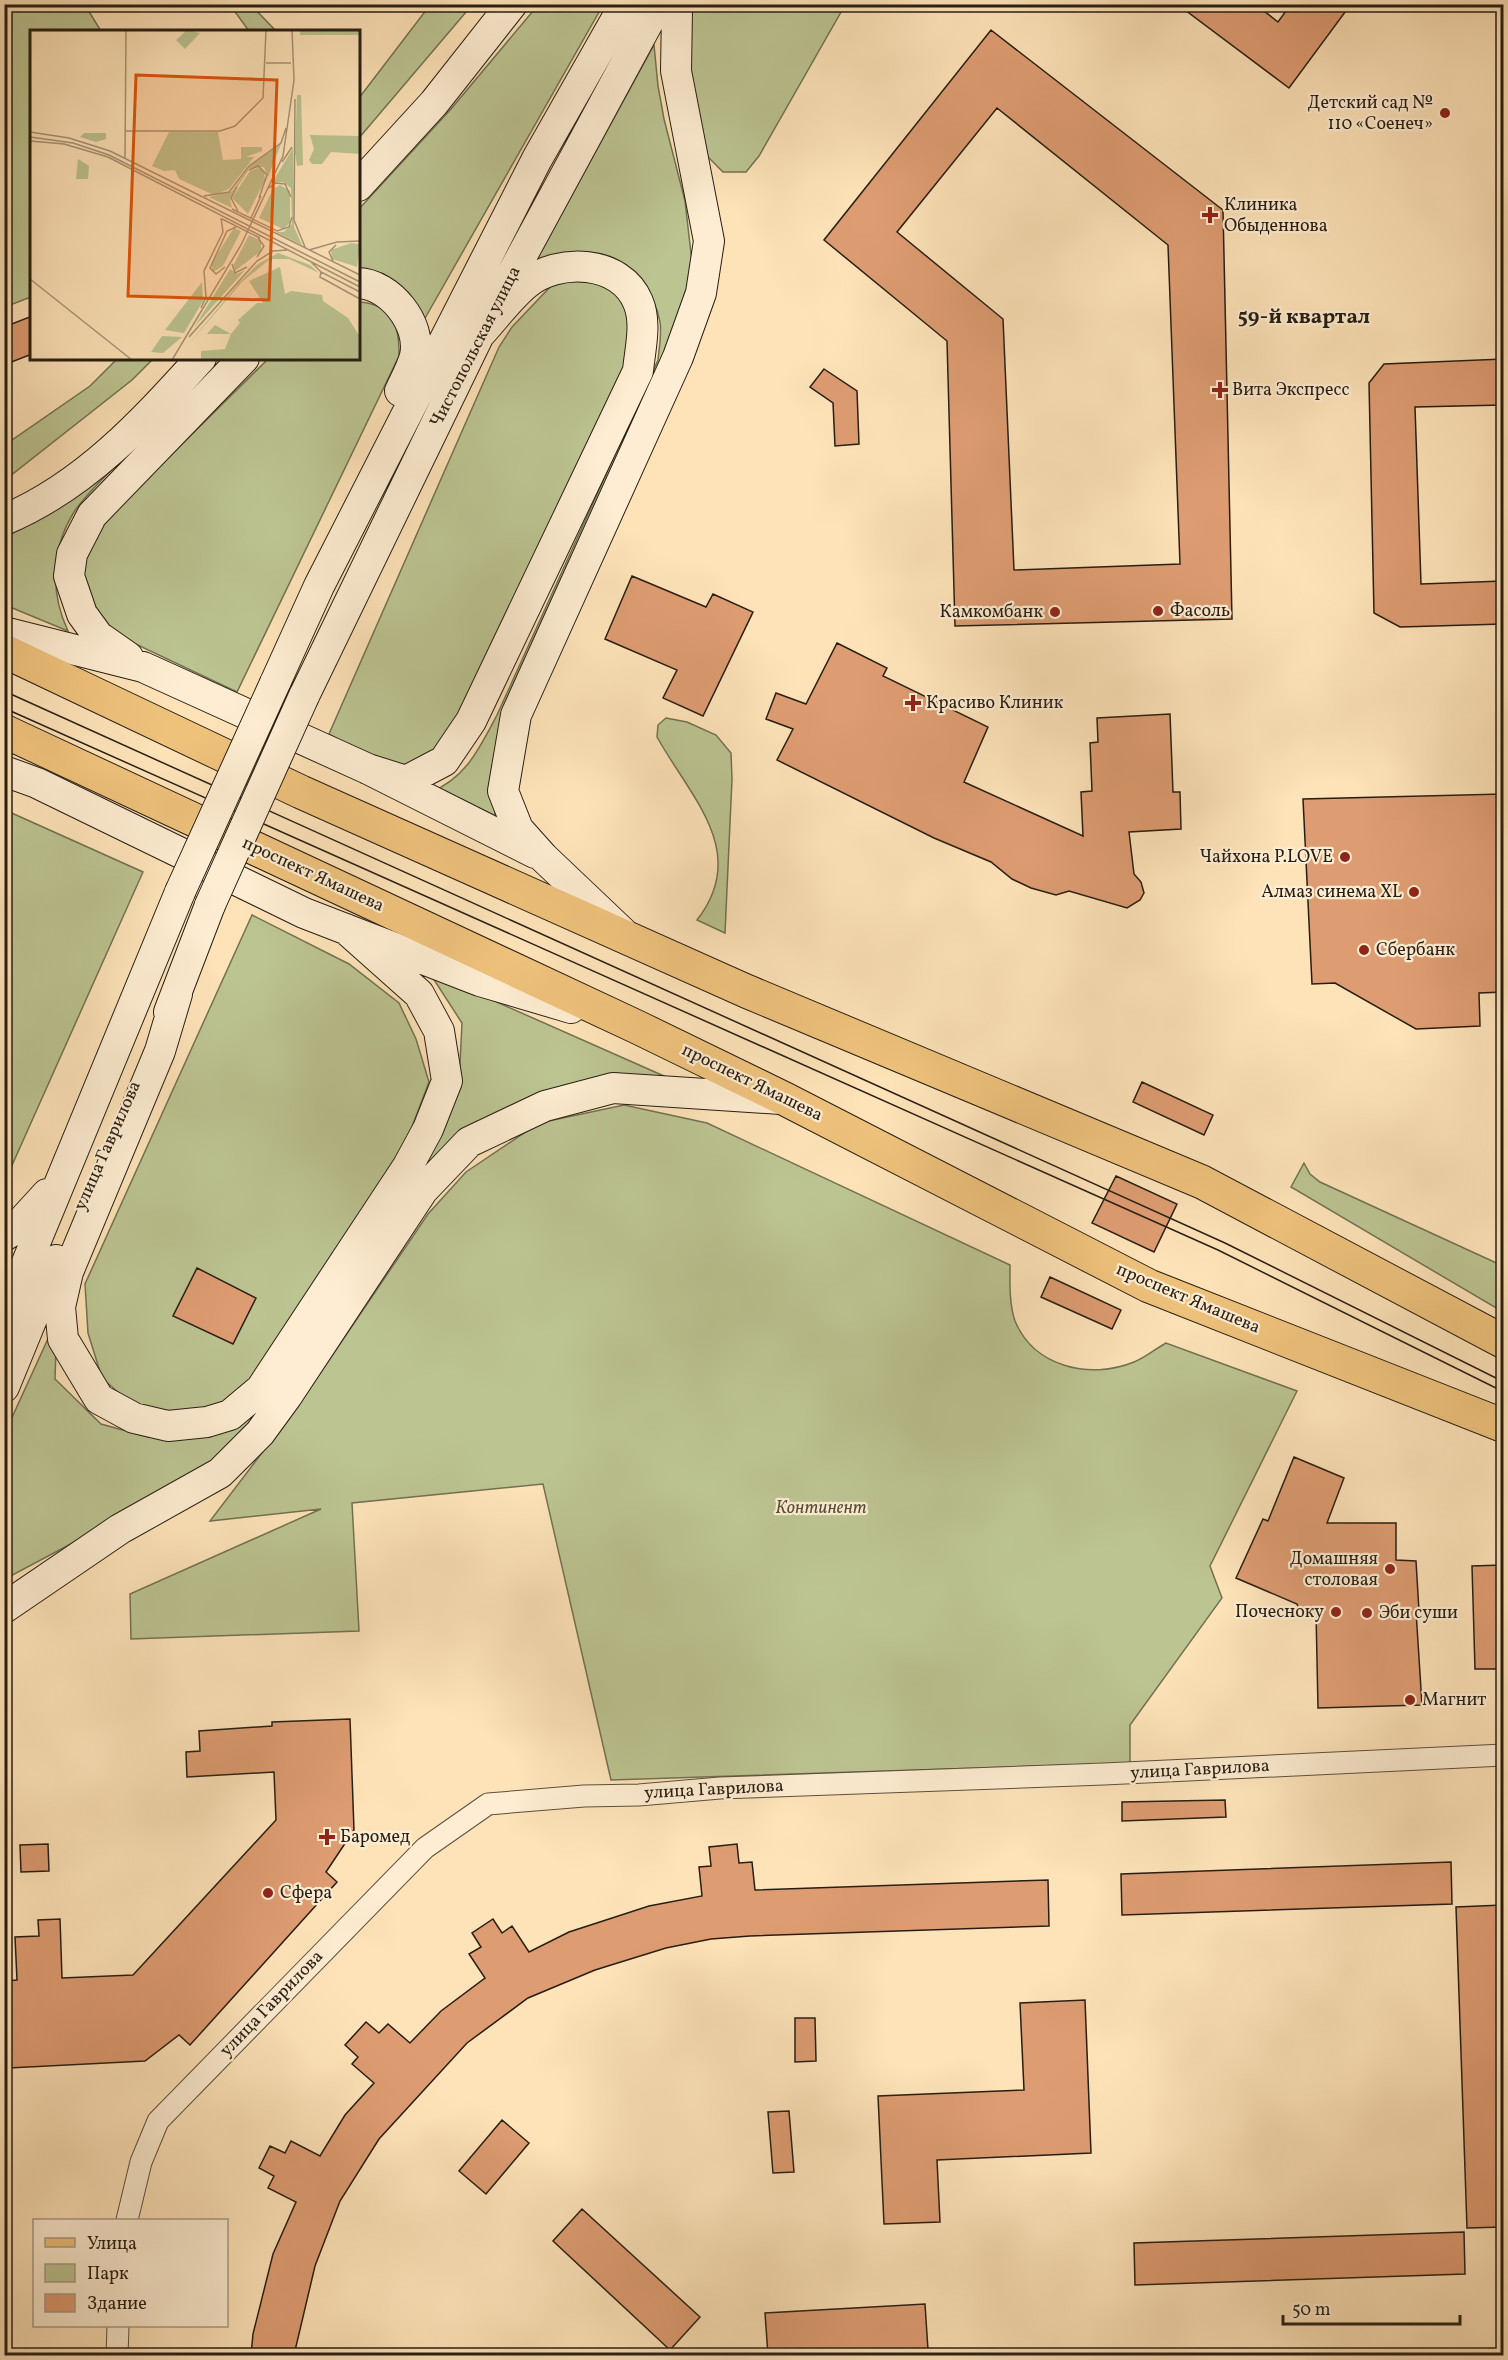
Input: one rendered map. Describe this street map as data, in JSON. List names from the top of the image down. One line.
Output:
{"streets":{"main road":["Чистопольская улица","проспект Ямашева","улица Гаврилова"]},"crossings":[["Чистопольская улица","улица Гаврилова"]],"districts":["59-й квартал"],"parks":["Континент"],"places":{"other":["Детский сад № 110 «Соенеч»","Фасоль","Камкомбанк","Чайхона P.LOVE","Алмаз синема XL","Сбербанк","Домашняя столовая","Почесноку","Эби суши","Магнит","Сфера"],"health":["Клиника Обыденнова","Вита Экспресс","Красиво Клиник","Баромед"]},"legend":["Улица","Парк","Здание"],"scale_bar":"50 m"}
